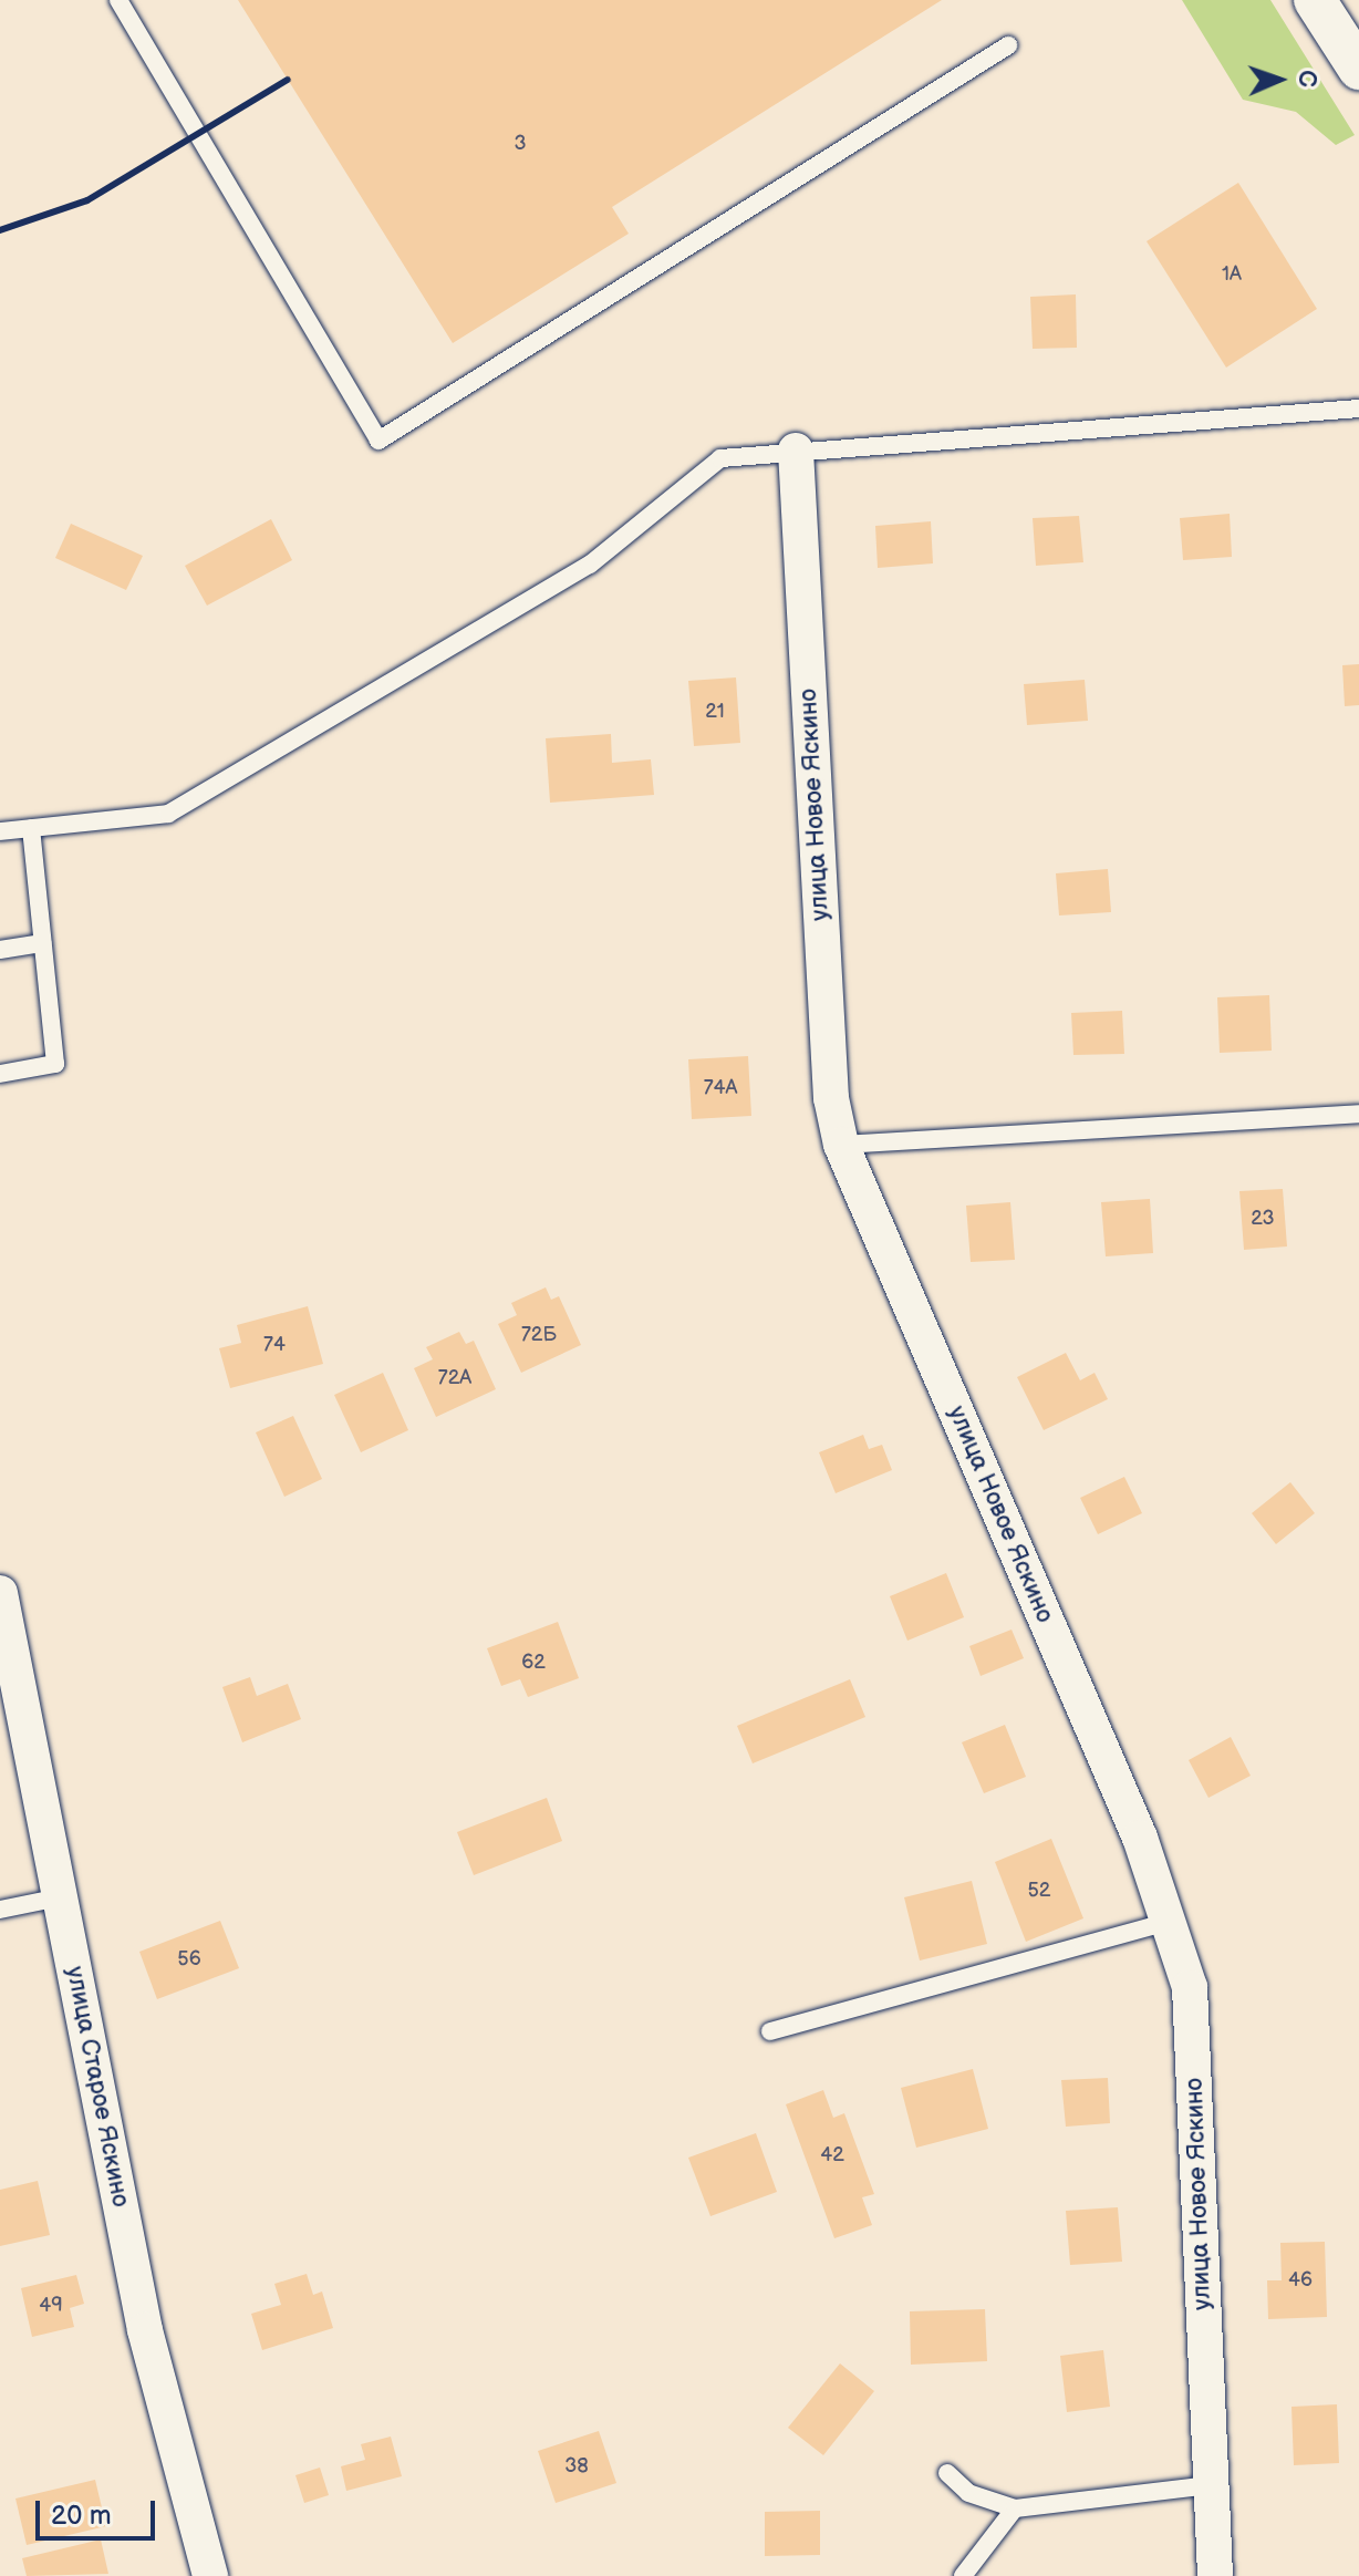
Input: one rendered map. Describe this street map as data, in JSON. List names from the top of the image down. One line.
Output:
{"streets":{"street":["улица Новое Яскино","улица Старое Яскино"]},"house_numbers":["3","1А","21","74А","23","72Б","74","72А","62","52","56","42","46","49","38"],"scale_bar":"20 m","north":"right"}
